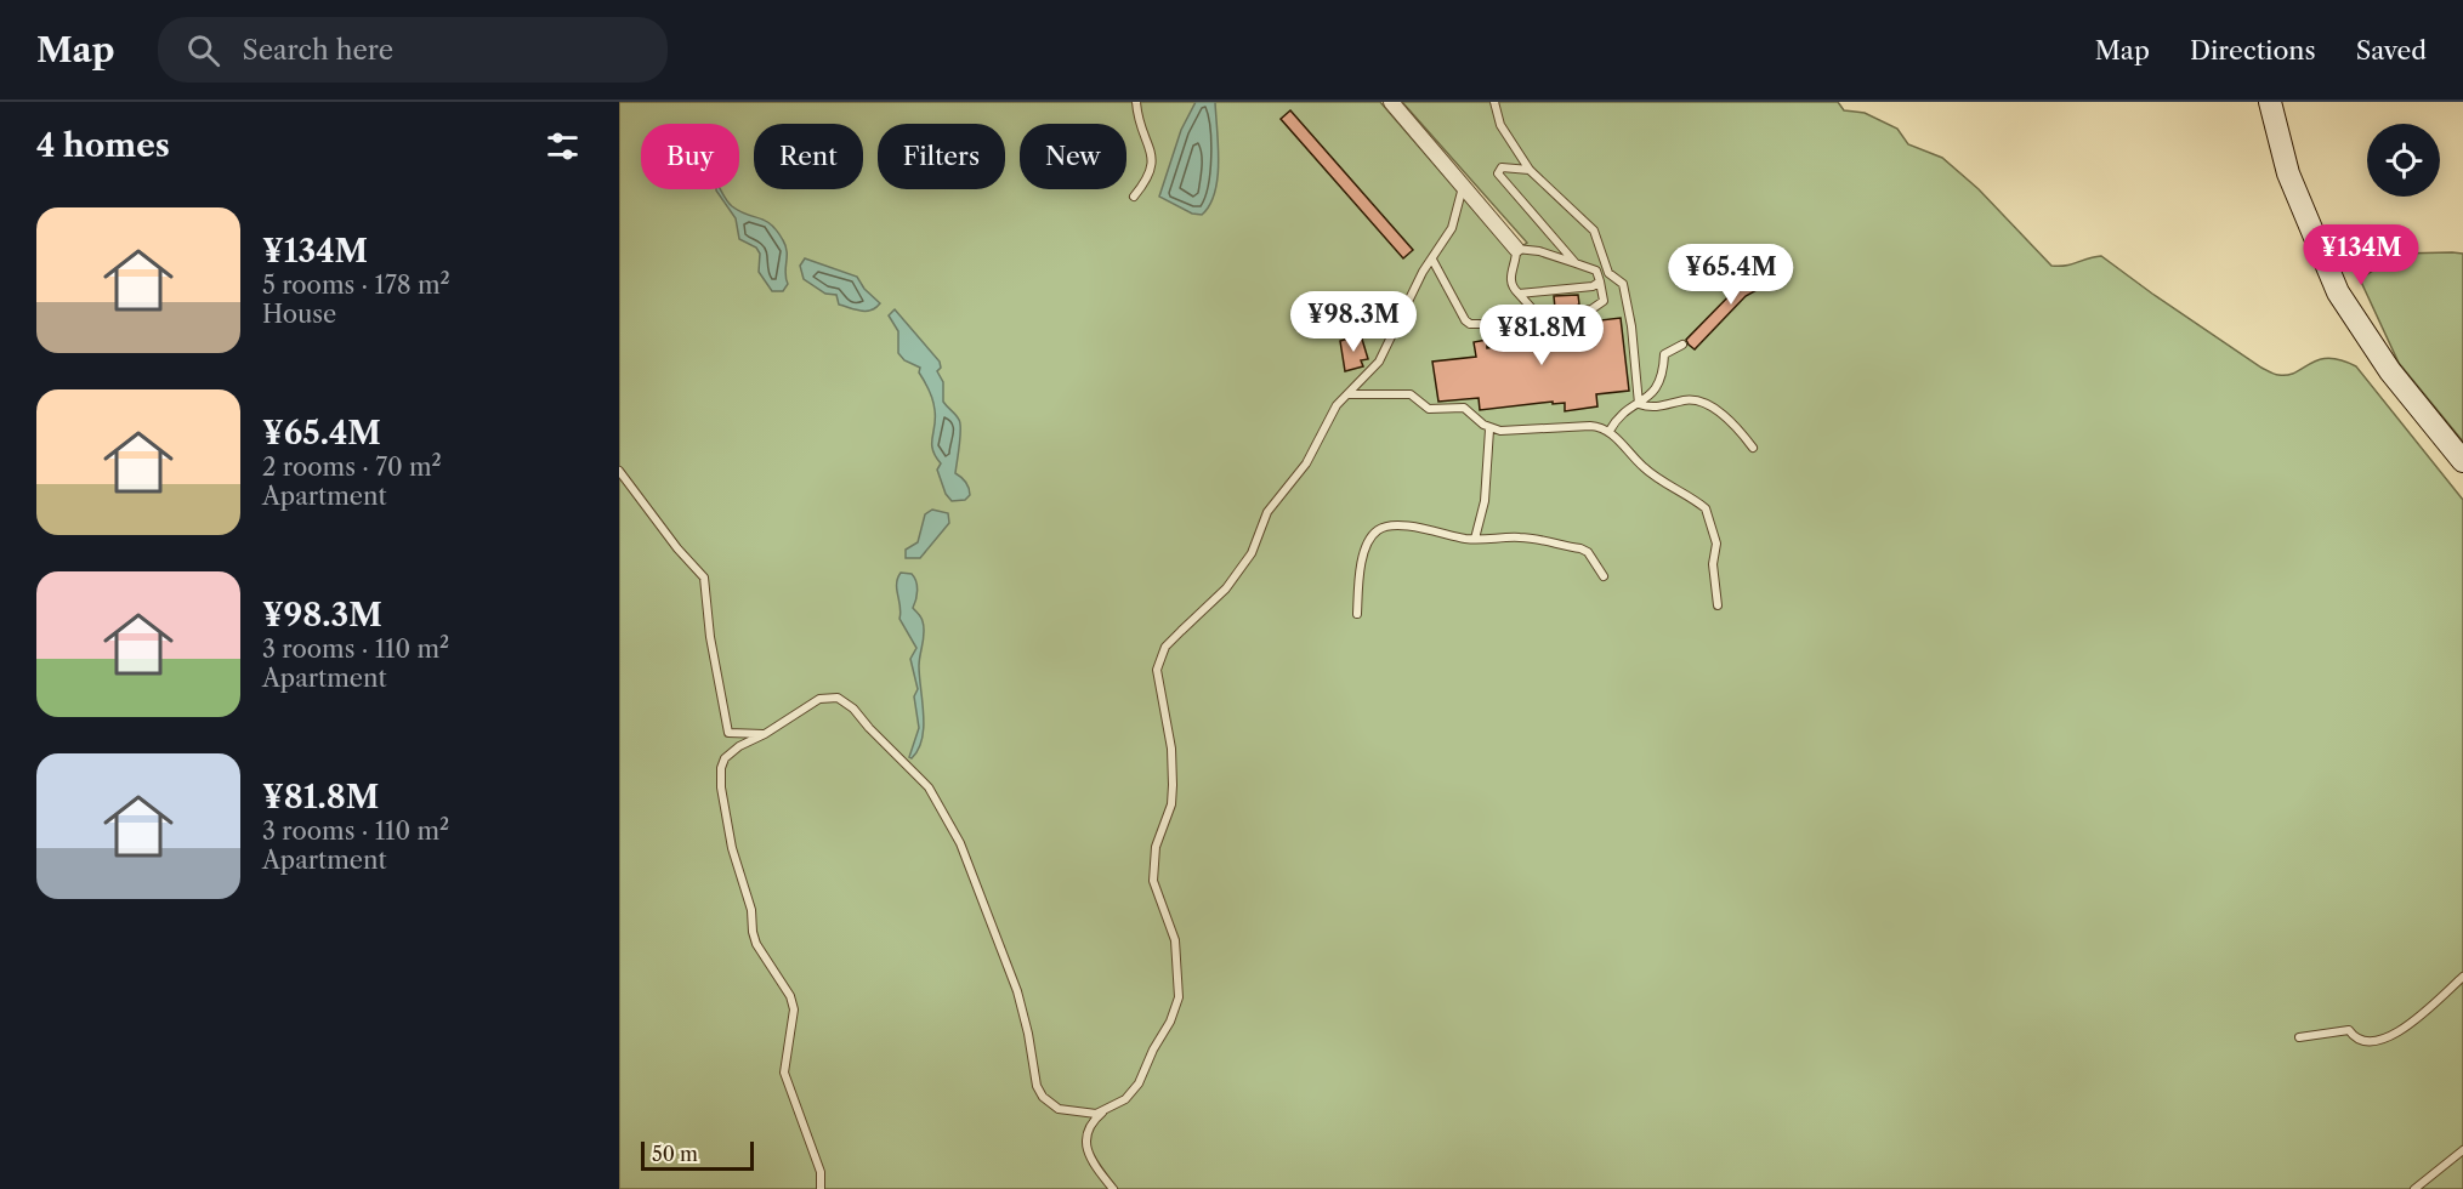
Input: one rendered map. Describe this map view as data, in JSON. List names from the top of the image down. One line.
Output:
{"scale_bar":"50 m","page":{"header":"Map","search":"Search here","nav":["Map","Directions","Saved"],"heading":"4 homes","chip":["Buy","Rent","Filters","New"],"list":[{"name":"¥134M","note":"5 rooms · 178 m² · House"},{"name":"¥65.4M","note":"2 rooms · 70 m² · Apartment"},{"name":"¥98.3M","note":"3 rooms · 110 m² · Apartment"},{"name":"¥81.8M","note":"3 rooms · 110 m² · Apartment"}],"price":["¥134M","¥65.4M","¥98.3M","¥81.8M"],"scale":"50 m"}}
